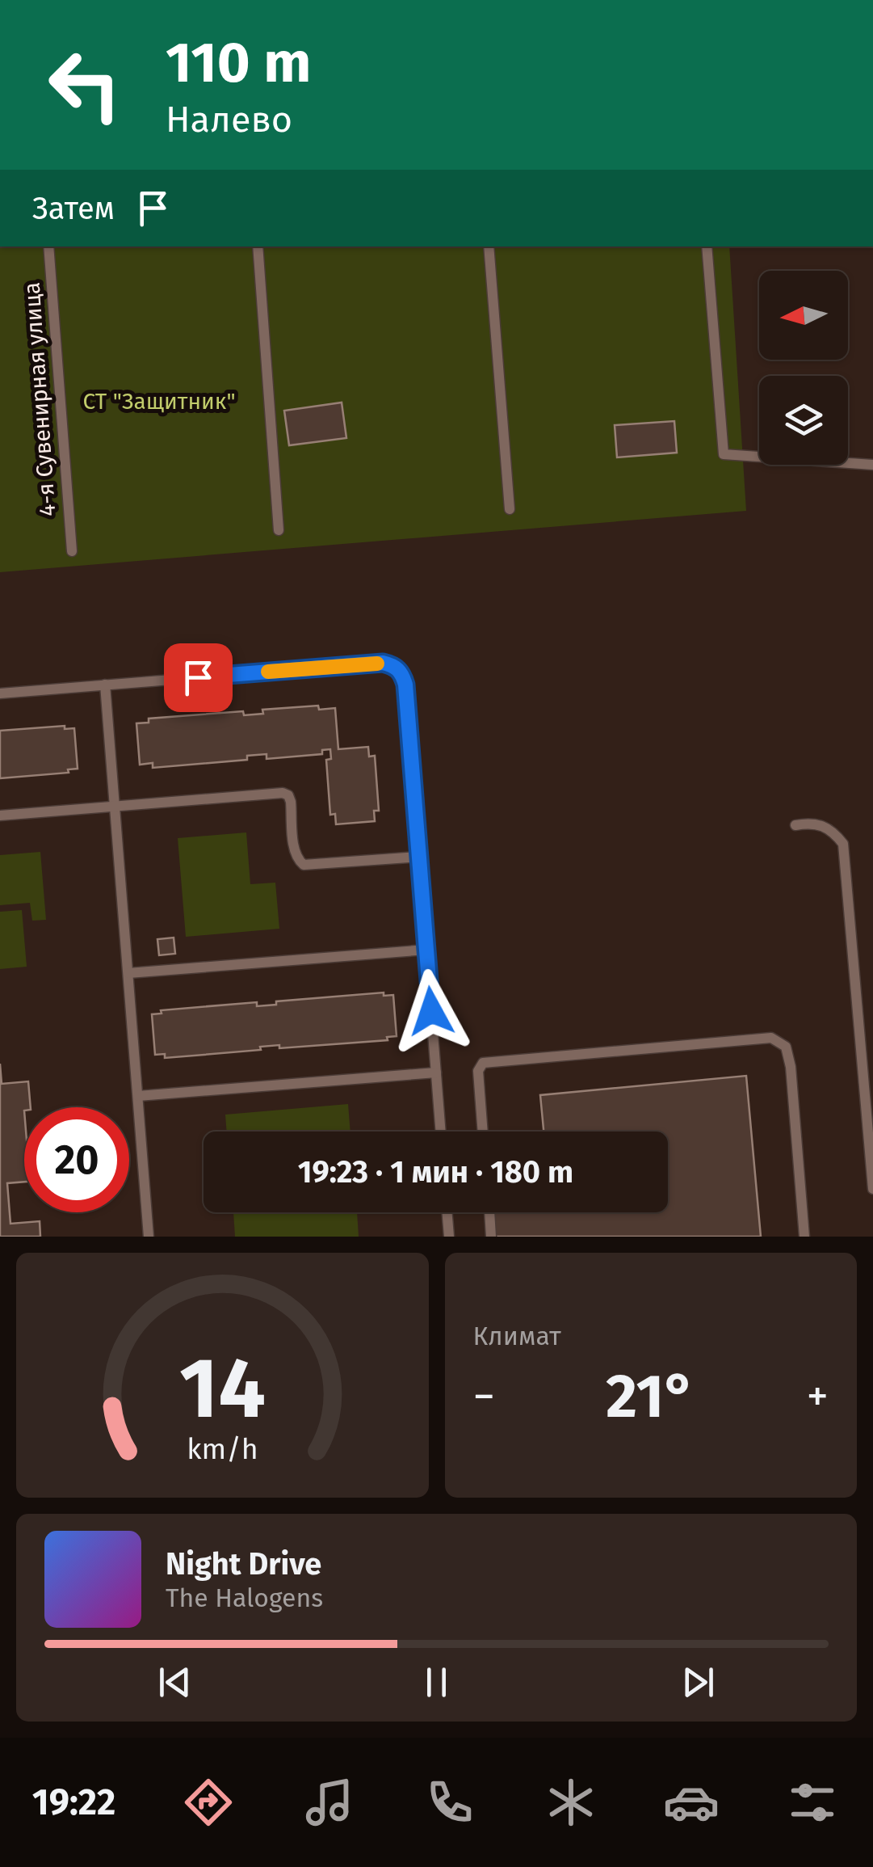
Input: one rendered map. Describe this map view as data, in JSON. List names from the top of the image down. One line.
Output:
{"streets":{"lane":["4-я Сувенирная улица"]},"parks":["СТ \"Защитник\""],"north":"left","page":{"turn":["110 m","Налево"],"then":"Затем","limit":"20","trip":"19:23 · 1 мин · 180 m","tile":"Климат","heat":["−","21°","+"],"song":["Night Drive","The Halogens"],"tabs":"19:22","gauge":["14","km/h"]}}
